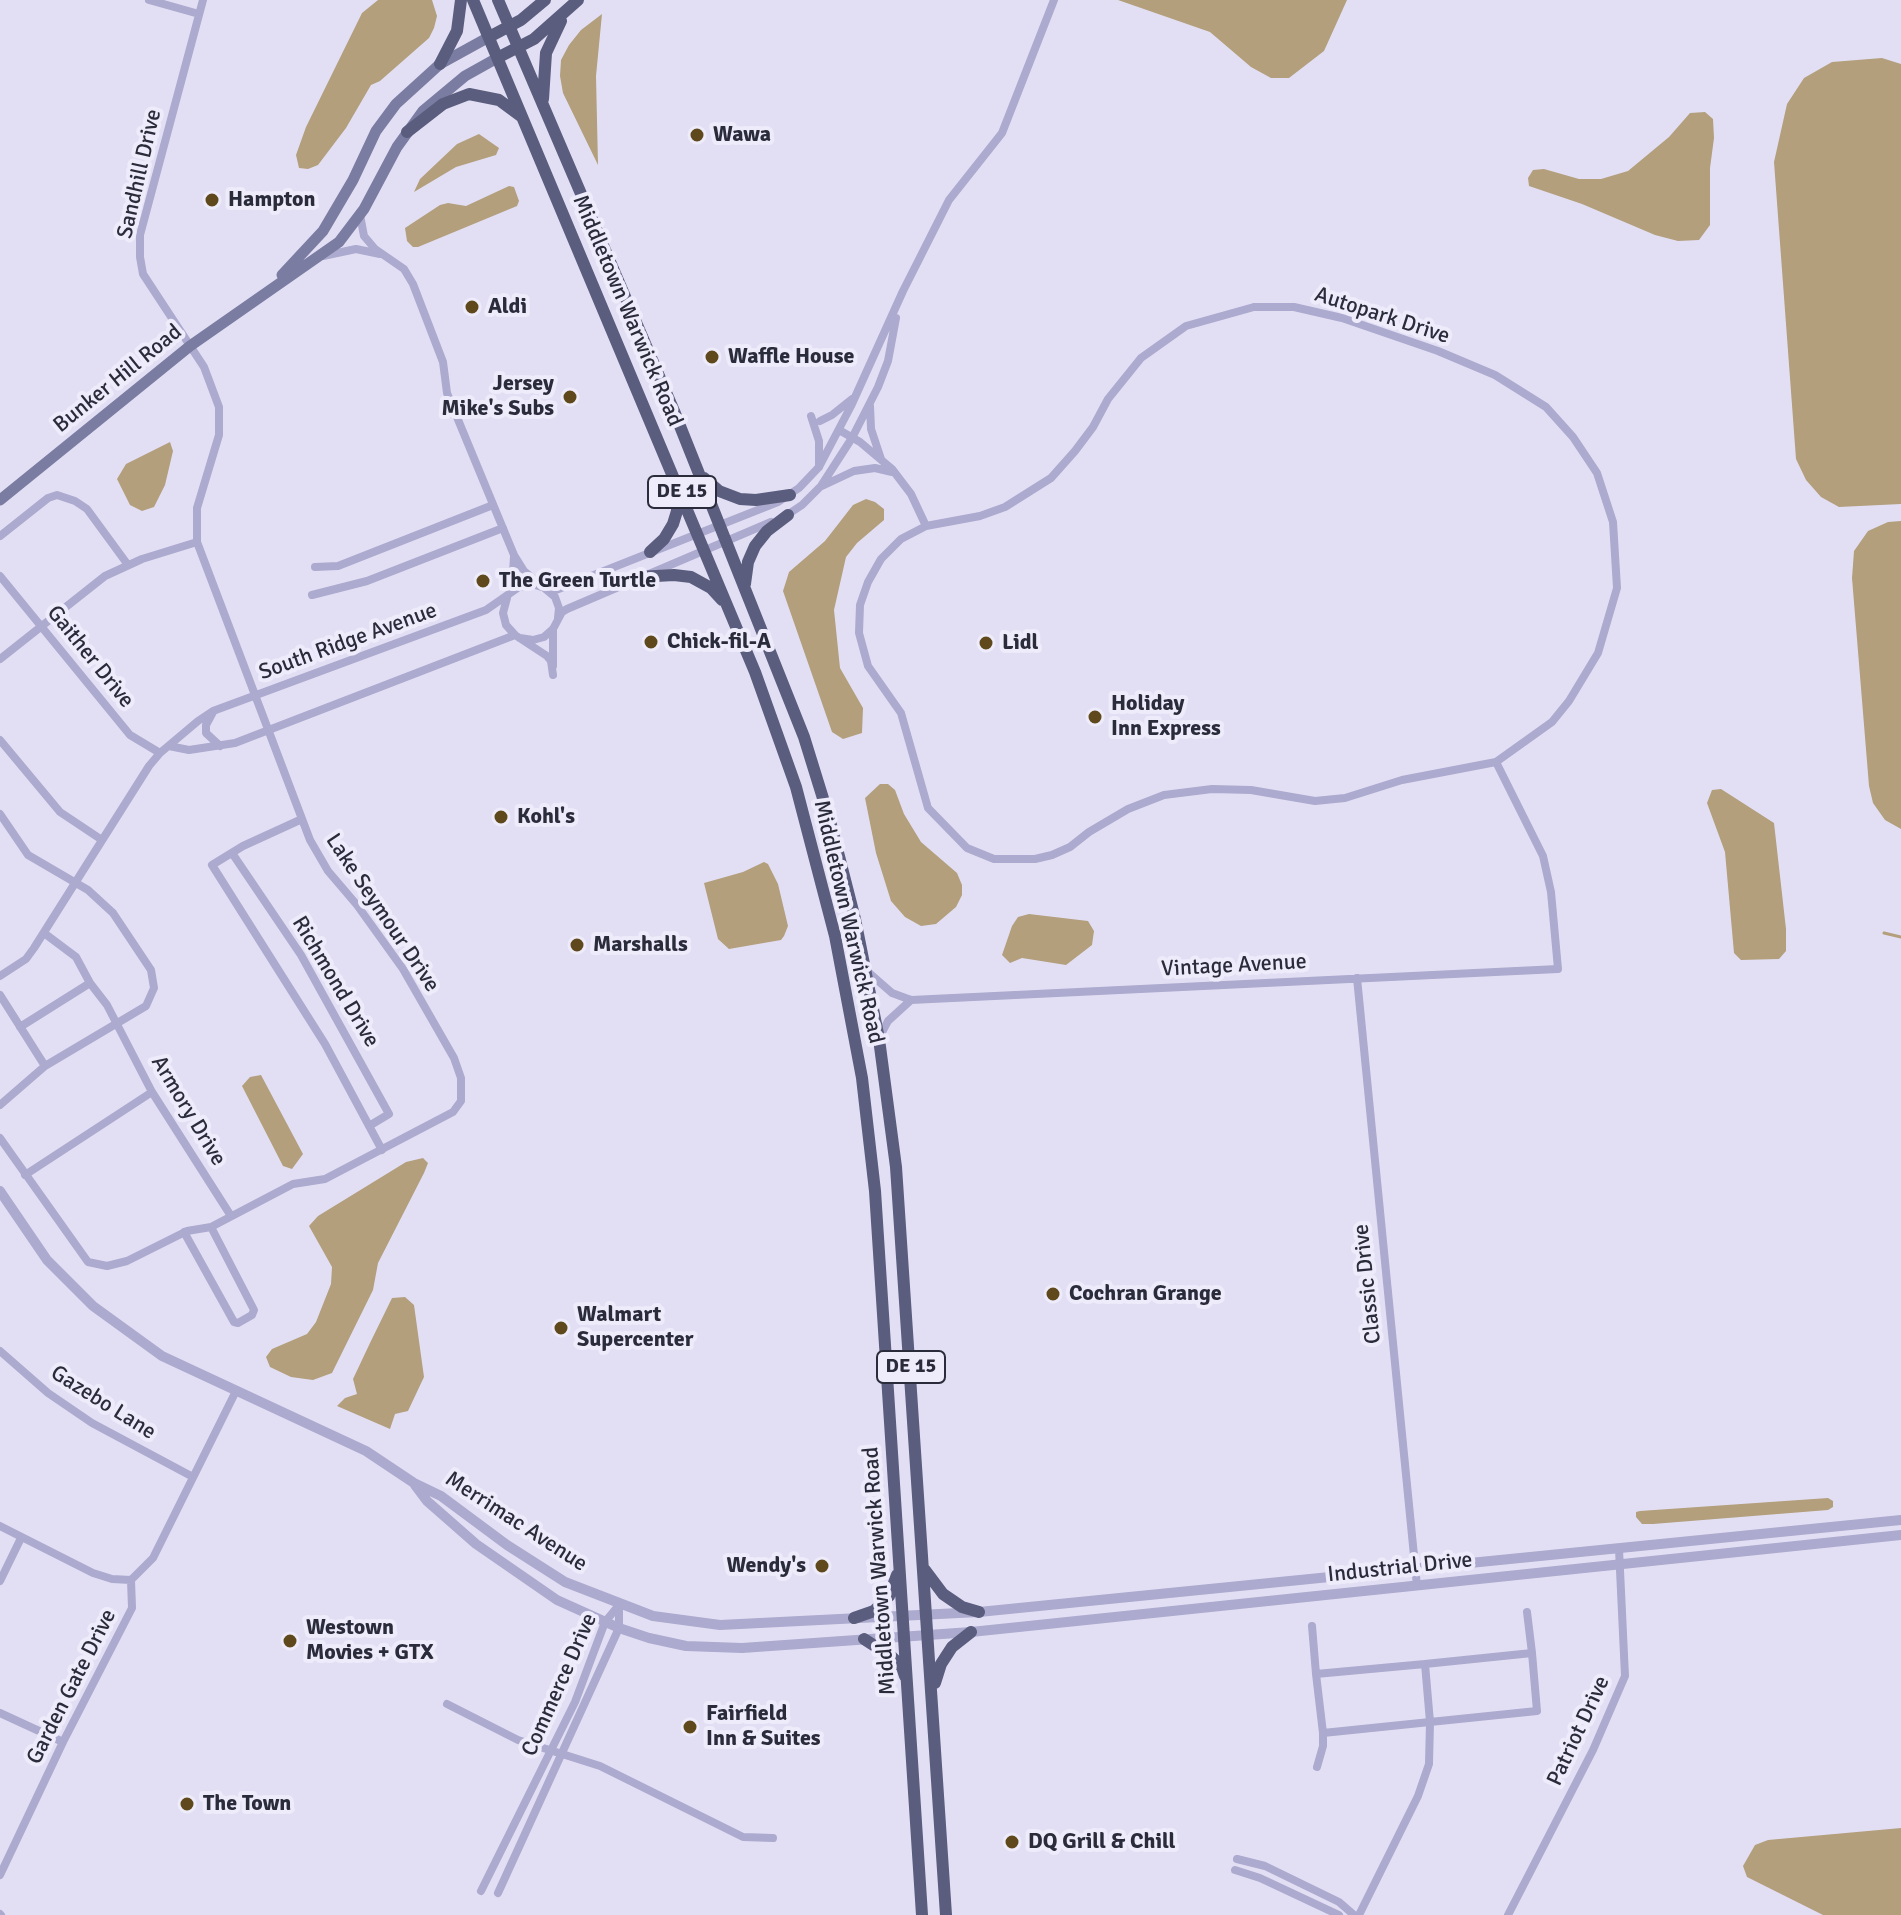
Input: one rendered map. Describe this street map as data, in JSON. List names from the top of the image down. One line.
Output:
{"streets":{"main road":["Middletown Warwick Road","Bunker Hill Road","DE 15"],"street":["Sandhill Drive","Autopark Drive","South Ridge Avenue","Gaither Drive","Lake Seymour Drive","Vintage Avenue","Richmond Drive","Armory Drive","Classic Drive","Gazebo Lane","Merrimac Avenue","Industrial Drive","Commerce Drive","Garden Gate Drive","Patriot Drive"]},"crossings":[["Sandhill Drive","Bunker Hill Road"],["Sandhill Drive","Lake Seymour Drive"],["Middletown Warwick Road","Bunker Hill Road"],["Middletown Warwick Road","South Ridge Avenue"],["Middletown Warwick Road","Merrimac Avenue"],["Middletown Warwick Road","Industrial Drive"],["Autopark Drive","Vintage Avenue"],["Bunker Hill Road","Lake Seymour Drive"],["South Ridge Avenue","Gaither Drive"],["South Ridge Avenue","Lake Seymour Drive"],["South Ridge Avenue","Armory Drive"],["Lake Seymour Drive","Richmond Drive"],["Lake Seymour Drive","Armory Drive"],["Vintage Avenue","Classic Drive"],["Classic Drive","Industrial Drive"],["Merrimac Avenue","Industrial Drive"],["Merrimac Avenue","Commerce Drive"],["Industrial Drive","Patriot Drive"]],"places":["Wawa","Hampton","Aldi","Waffle House","Jersey Mike's Subs","The Green Turtle","Chick-fil-A","Lidl","Holiday Inn Express","Kohl's","Marshalls","Cochran Grange","Walmart Supercenter","Wendy's","Westown Movies + GTX","Fairfield Inn & Suites","The Town","DQ Grill & Chill"]}
